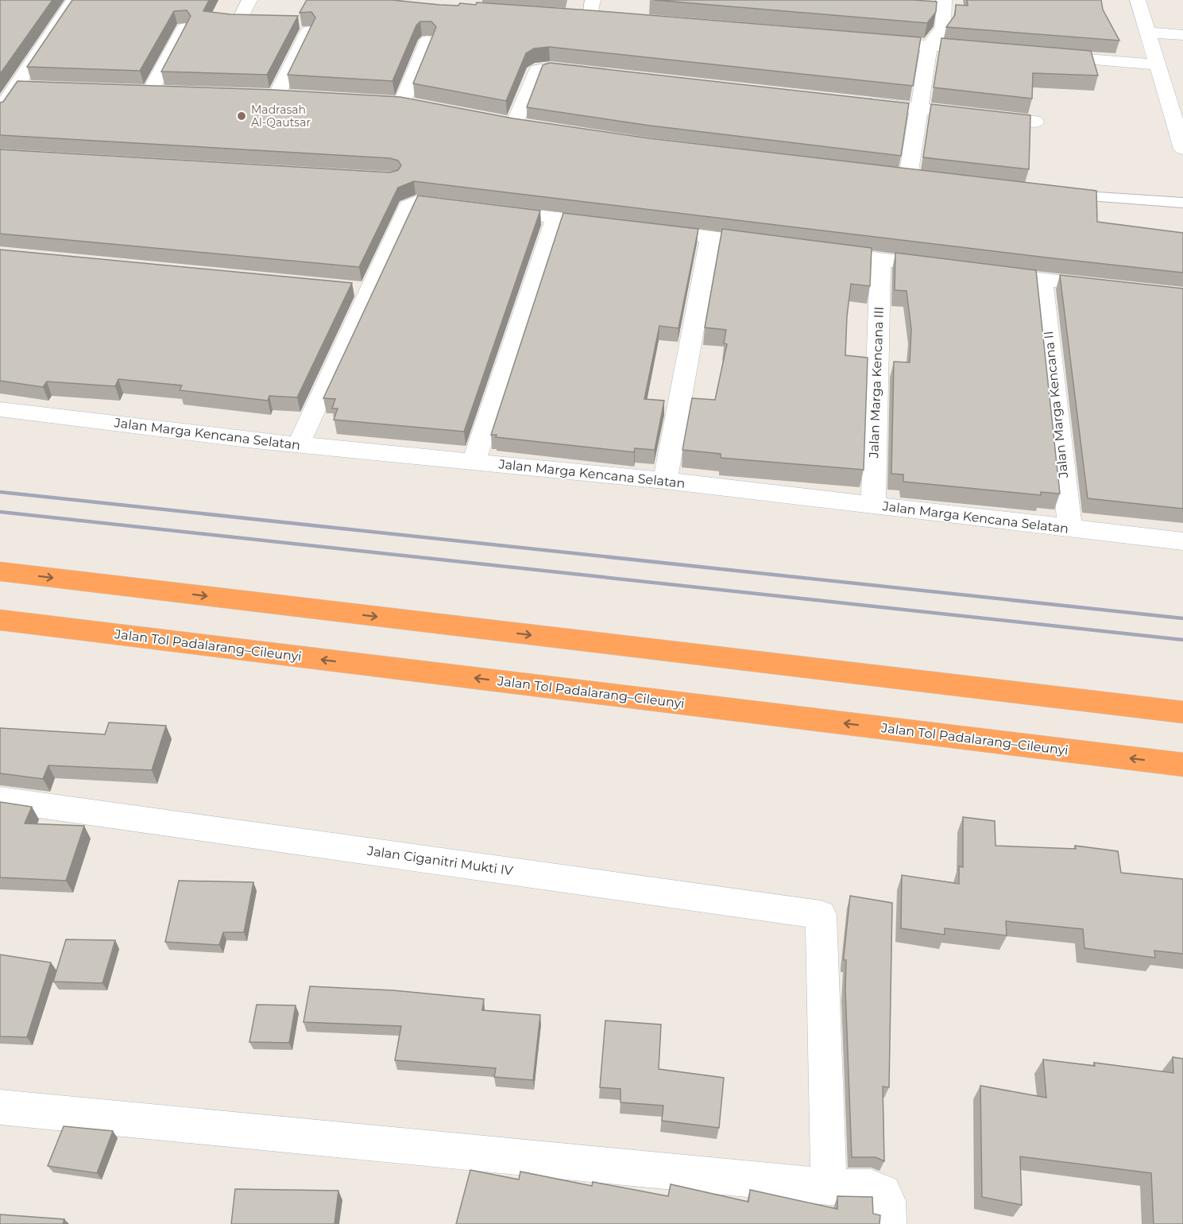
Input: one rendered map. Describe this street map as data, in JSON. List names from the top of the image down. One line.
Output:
{"streets":{"highway":["Jalan Tol Padalarang–Cileunyi"],"street":["Jalan Marga Kencana III","Jalan Marga Kencana II","Jalan Marga Kencana Selatan","Jalan Ciganitri Mukti IV"]},"crossings":[["Jalan Marga Kencana III","Jalan Marga Kencana Selatan"],["Jalan Marga Kencana II","Jalan Marga Kencana Selatan"]],"places":["Madrasah Al-Qautsar"]}
